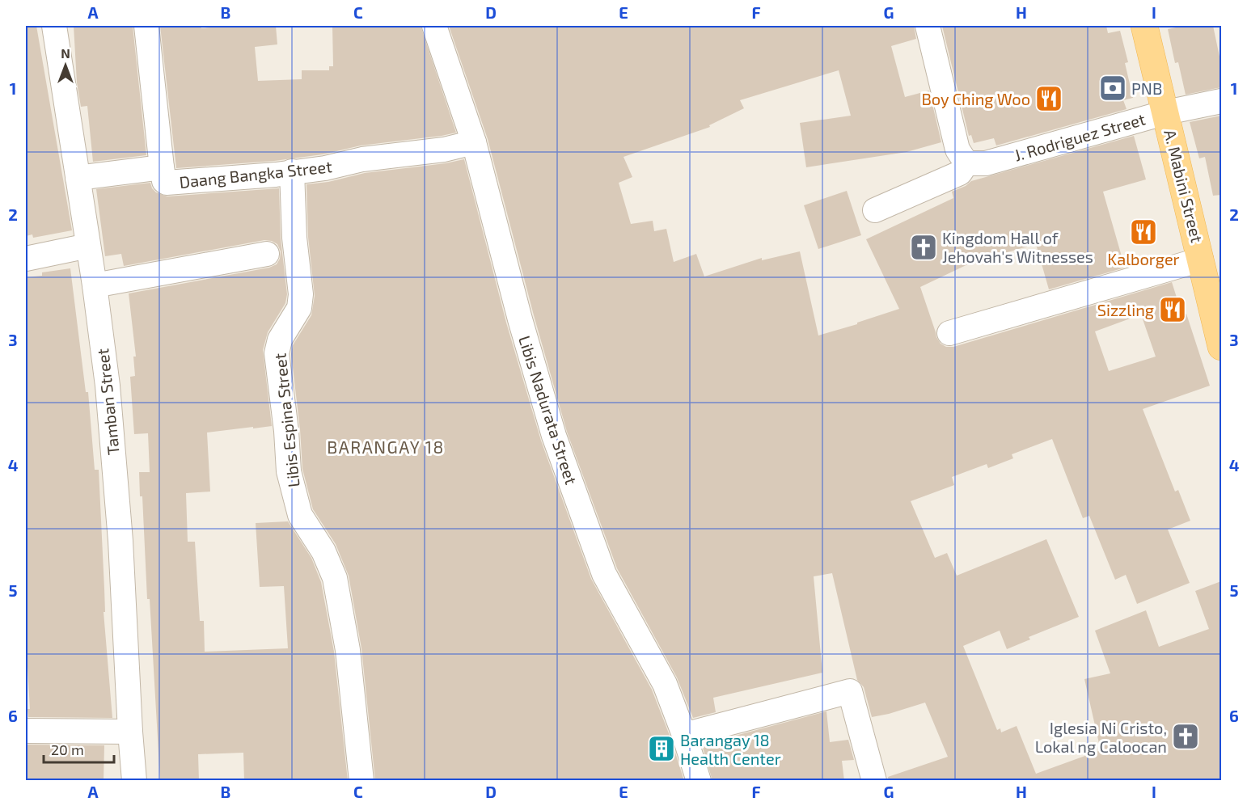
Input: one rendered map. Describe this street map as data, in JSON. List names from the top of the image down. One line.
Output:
{"streets":{"main road":["A. Mabini Street"],"street":["J. Rodriguez Street","Daang Bangka Street","Tamban Street","Libis Nadurata Street","Libis Espina Street"]},"crossings":[["J. Rodriguez Street","A. Mabini Street"],["Daang Bangka Street","Tamban Street"],["Daang Bangka Street","Libis Nadurata Street"],["Daang Bangka Street","Libis Espina Street"]],"districts":["BARANGAY 18"],"places":{"bank":["PNB"],"restaurant":["Boy Ching Woo","Kalborger","Sizzling"],"church":["Kingdom Hall of Jehovah's Witnesses","Iglesia Ni Cristo, Lokal ng Caloocan"],"building":["Barangay 18 Health Center"]},"scale_bar":"20 m","north":"top","grid":{"columns":["A","B","C","D","E","F","G","H","I"],"rows":["1","2","3","4","5","6"]}}
